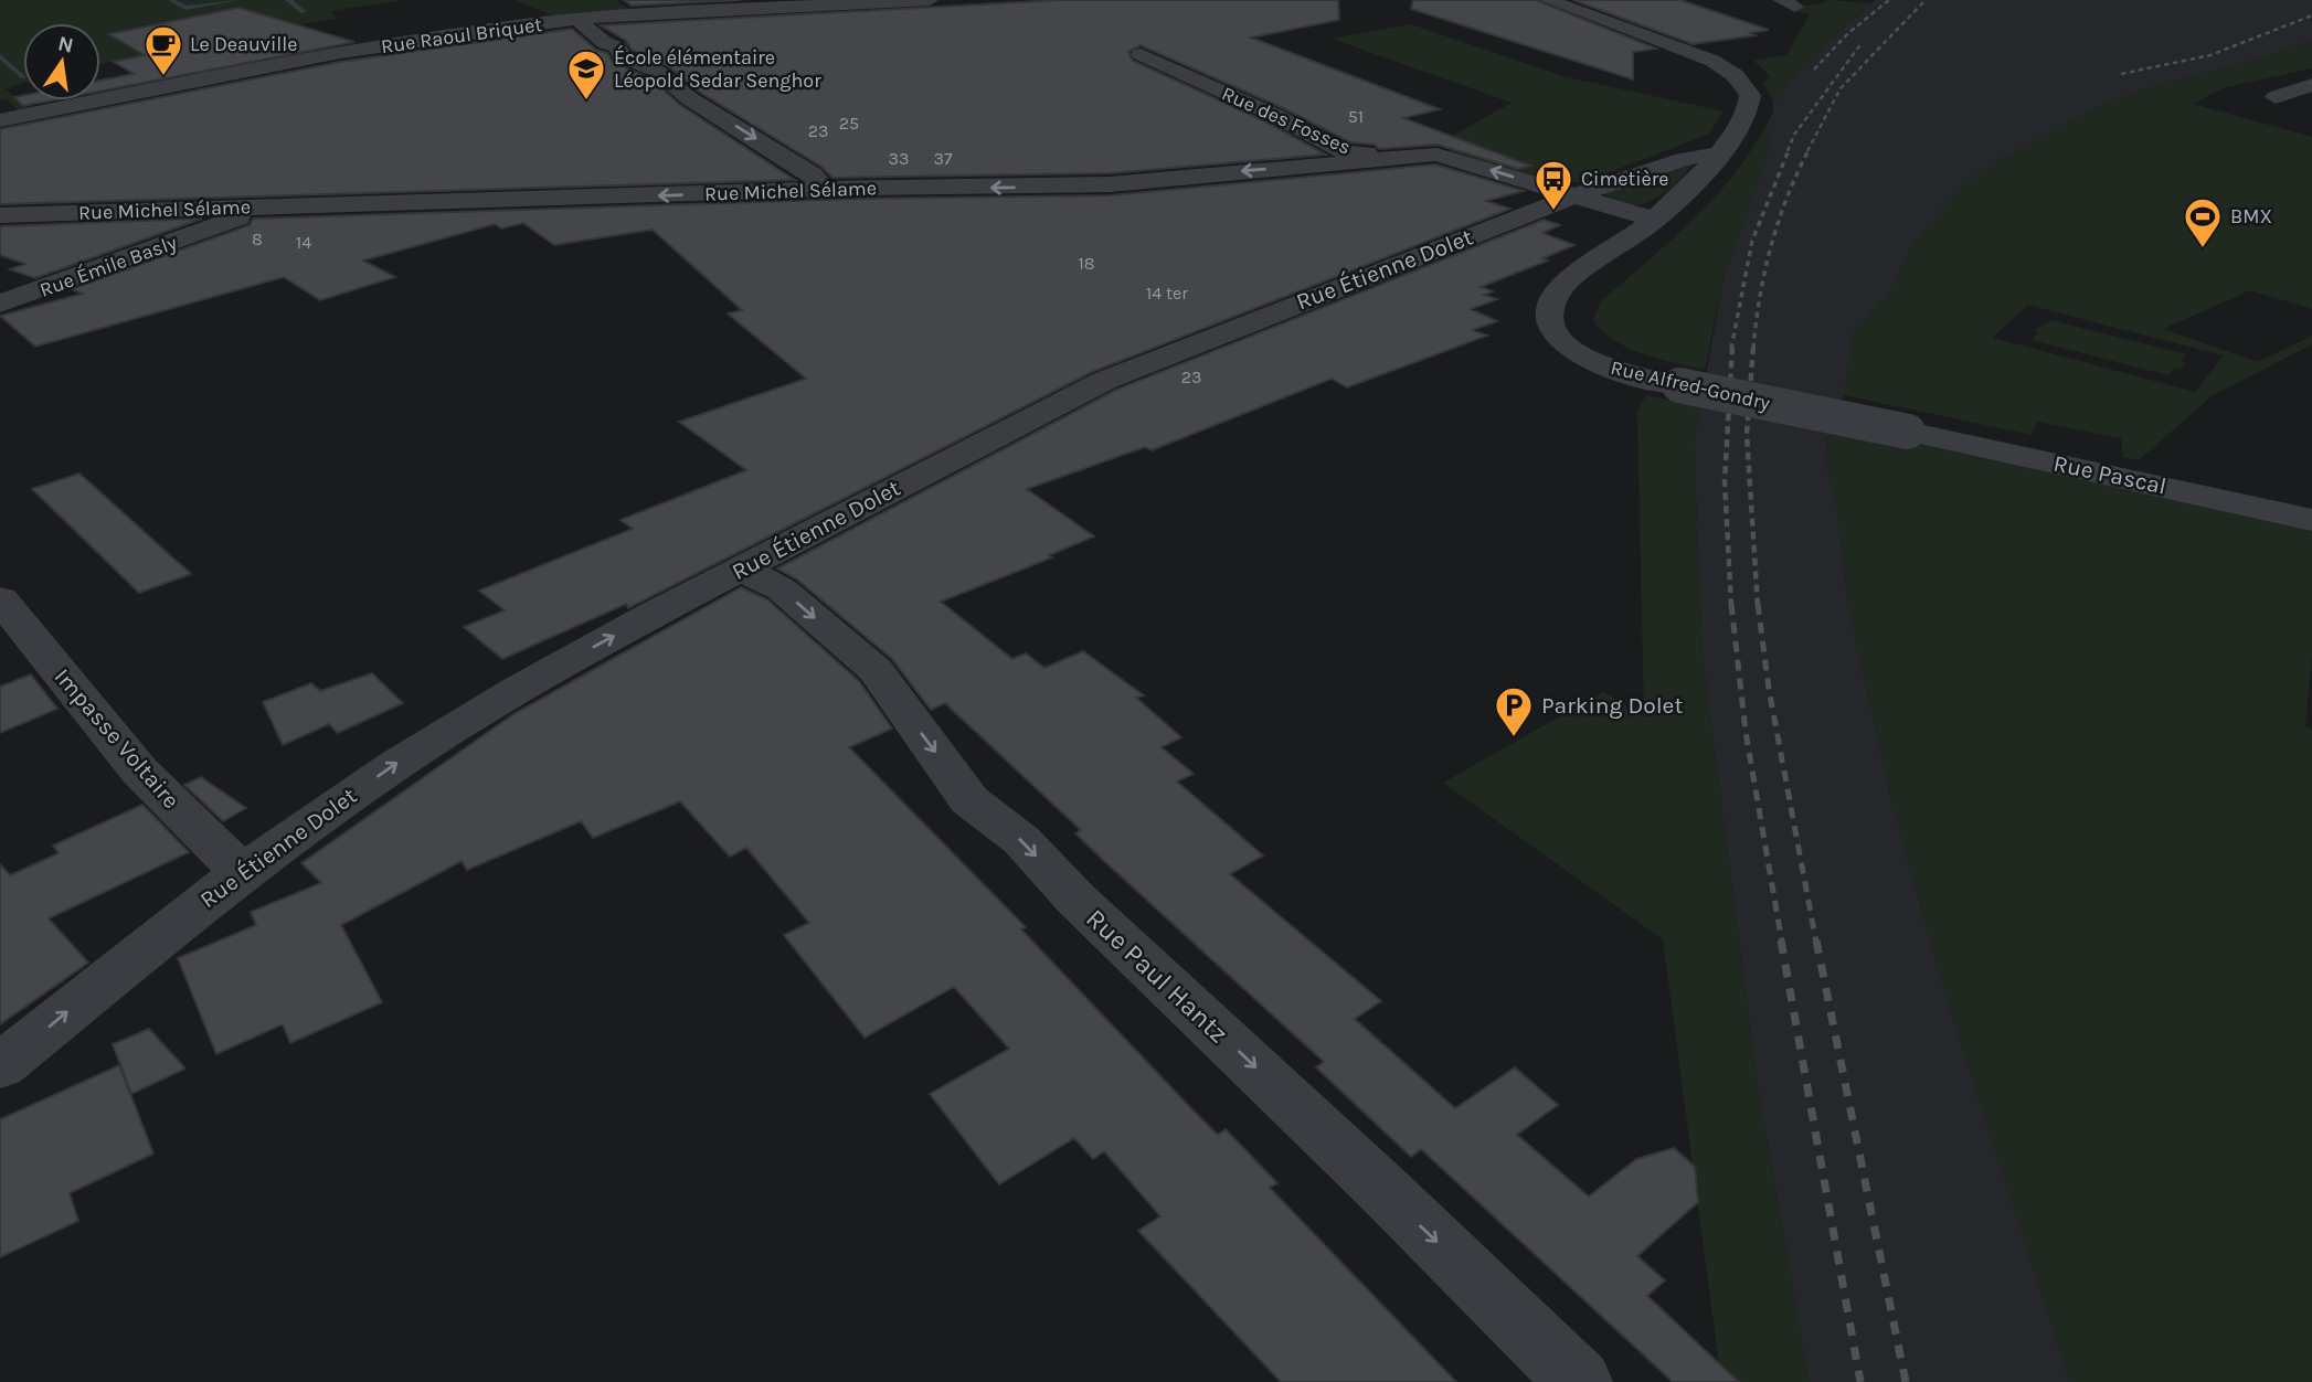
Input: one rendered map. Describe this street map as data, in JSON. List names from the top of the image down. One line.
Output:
{"streets":{"street":["Rue Raoul Briquet","Rue des Fosses","Rue Michel Sélame","Rue Émile Basly","Rue Étienne Dolet","Rue Alfred-Gondry","Rue Pascal","Impasse Voltaire","Rue Paul Hantz"]},"crossings":[["Rue des Fosses","Rue Michel Sélame"],["Rue Michel Sélame","Rue Émile Basly"],["Rue Michel Sélame","Rue Étienne Dolet"],["Rue Michel Sélame","Rue Alfred-Gondry"],["Rue Étienne Dolet","Rue Alfred-Gondry"],["Rue Étienne Dolet","Impasse Voltaire"],["Rue Étienne Dolet","Rue Paul Hantz"],["Rue Alfred-Gondry","Rue Pascal"]],"one_way":["Rue Michel Sélame","Rue Étienne Dolet","Rue Paul Hantz"],"places":{"cafe":["Le Deauville"],"school or university":["École élémentaire Léopold Sedar Senghor"],"bus stop":["Cimetière"],"sports":["BMX"],"parking":["Parking Dolet"]},"house_numbers":["51","25","23","33","37","8","14","18","14 ter","23"],"north":"top"}
